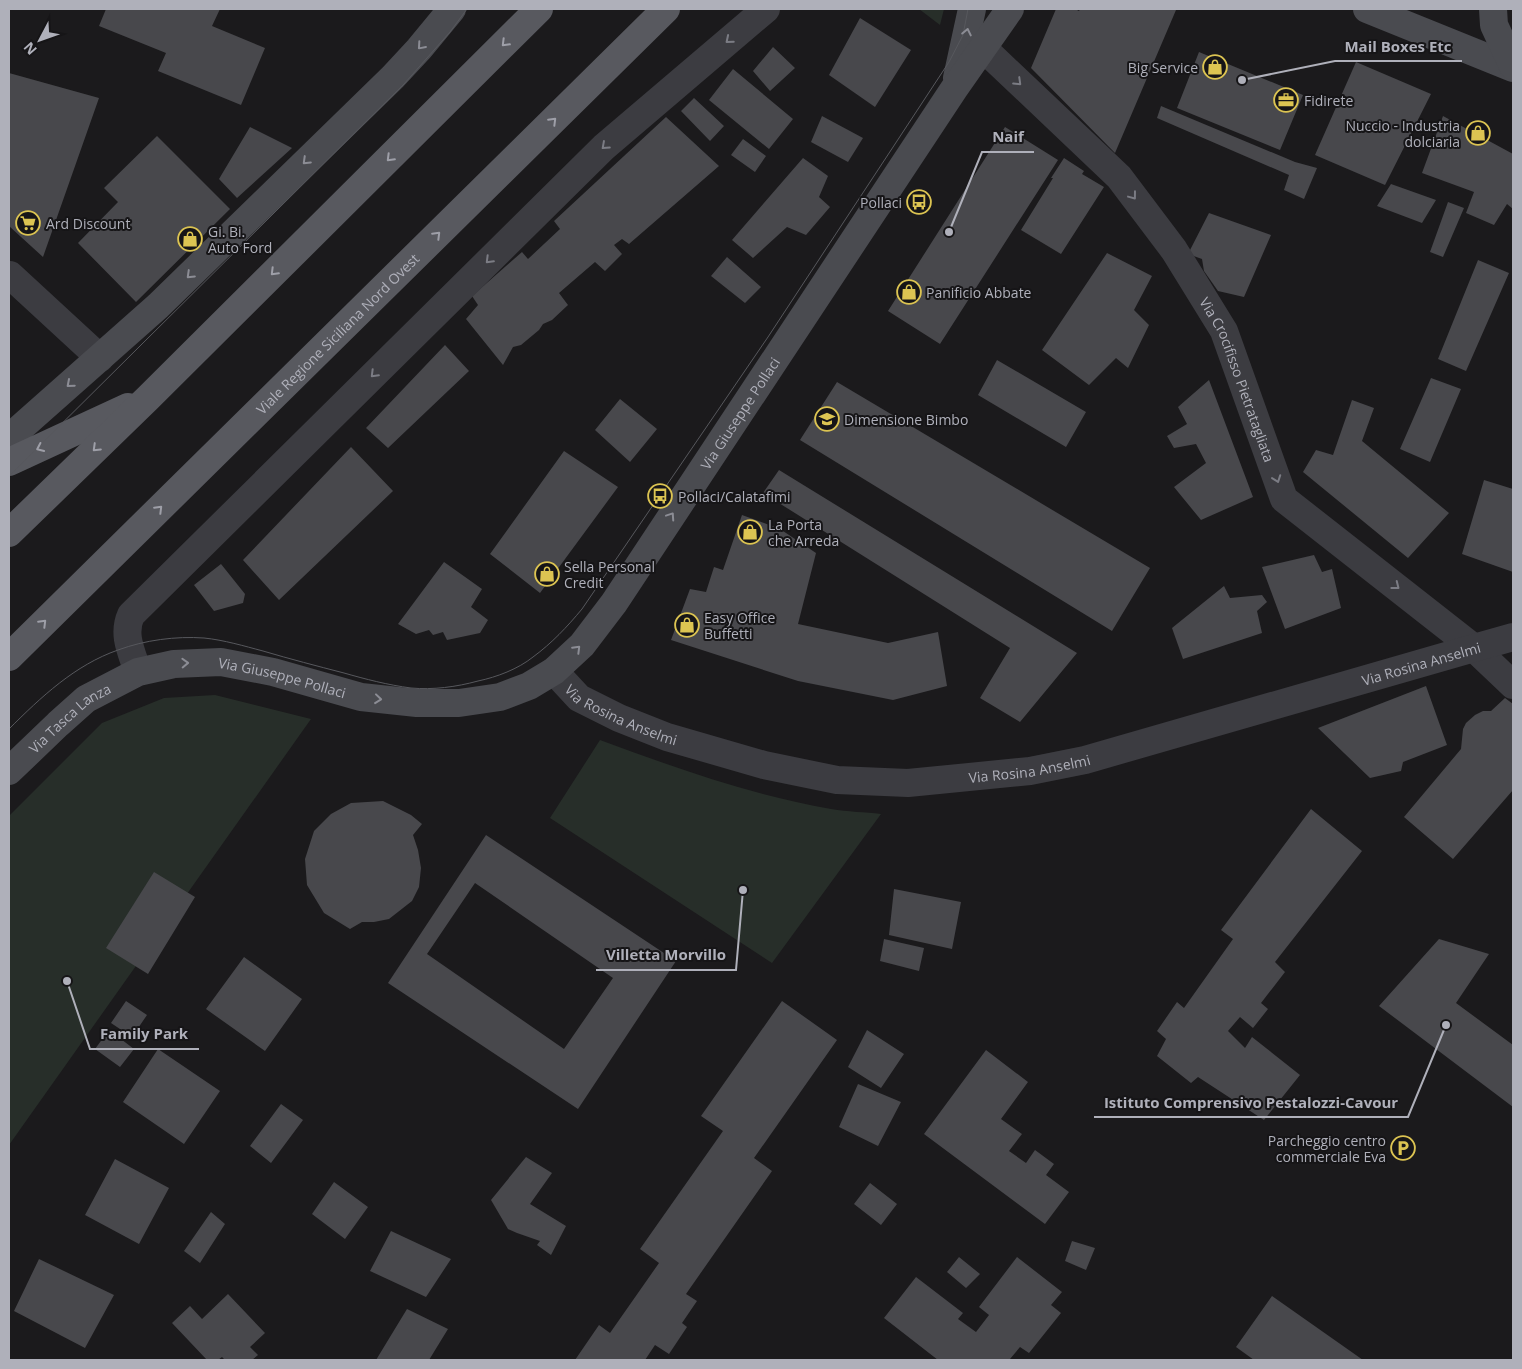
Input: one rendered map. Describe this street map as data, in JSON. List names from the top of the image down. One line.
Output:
{"streets":{"main road":["Viale Regione Siciliana Nord Ovest"],"street":["Via Crocifisso Pietratagliata","Via Giuseppe Pollaci","Via Rosina Anselmi","Via Tasca Lanza"]},"crossings":[["Via Crocifisso Pietratagliata","Via Giuseppe Pollaci"],["Via Crocifisso Pietratagliata","Via Rosina Anselmi"],["Via Giuseppe Pollaci","Via Rosina Anselmi"],["Via Giuseppe Pollaci","Via Tasca Lanza"]],"one_way":["Via Crocifisso Pietratagliata"],"places":{"shop":["Big Service","Nuccio - Industria dolciaria","Gi. Bi. Auto Ford","Panificio Abbate","La Porta che Arreda","Sella Personal Credit","Easy Office Buffetti"],"other":["Mail Boxes Etc","Naif","Villetta Morvillo","Family Park","Istituto Comprensivo Pestalozzi-Cavour"],"office":["Fidirete"],"bus stop":["Pollaci","Pollaci/Calatafimi"],"supermarket":["Ard Discount"],"school or university":["Dimensione Bimbo"],"parking":["Parcheggio centro commerciale Eva"]},"north":"bottom left"}
